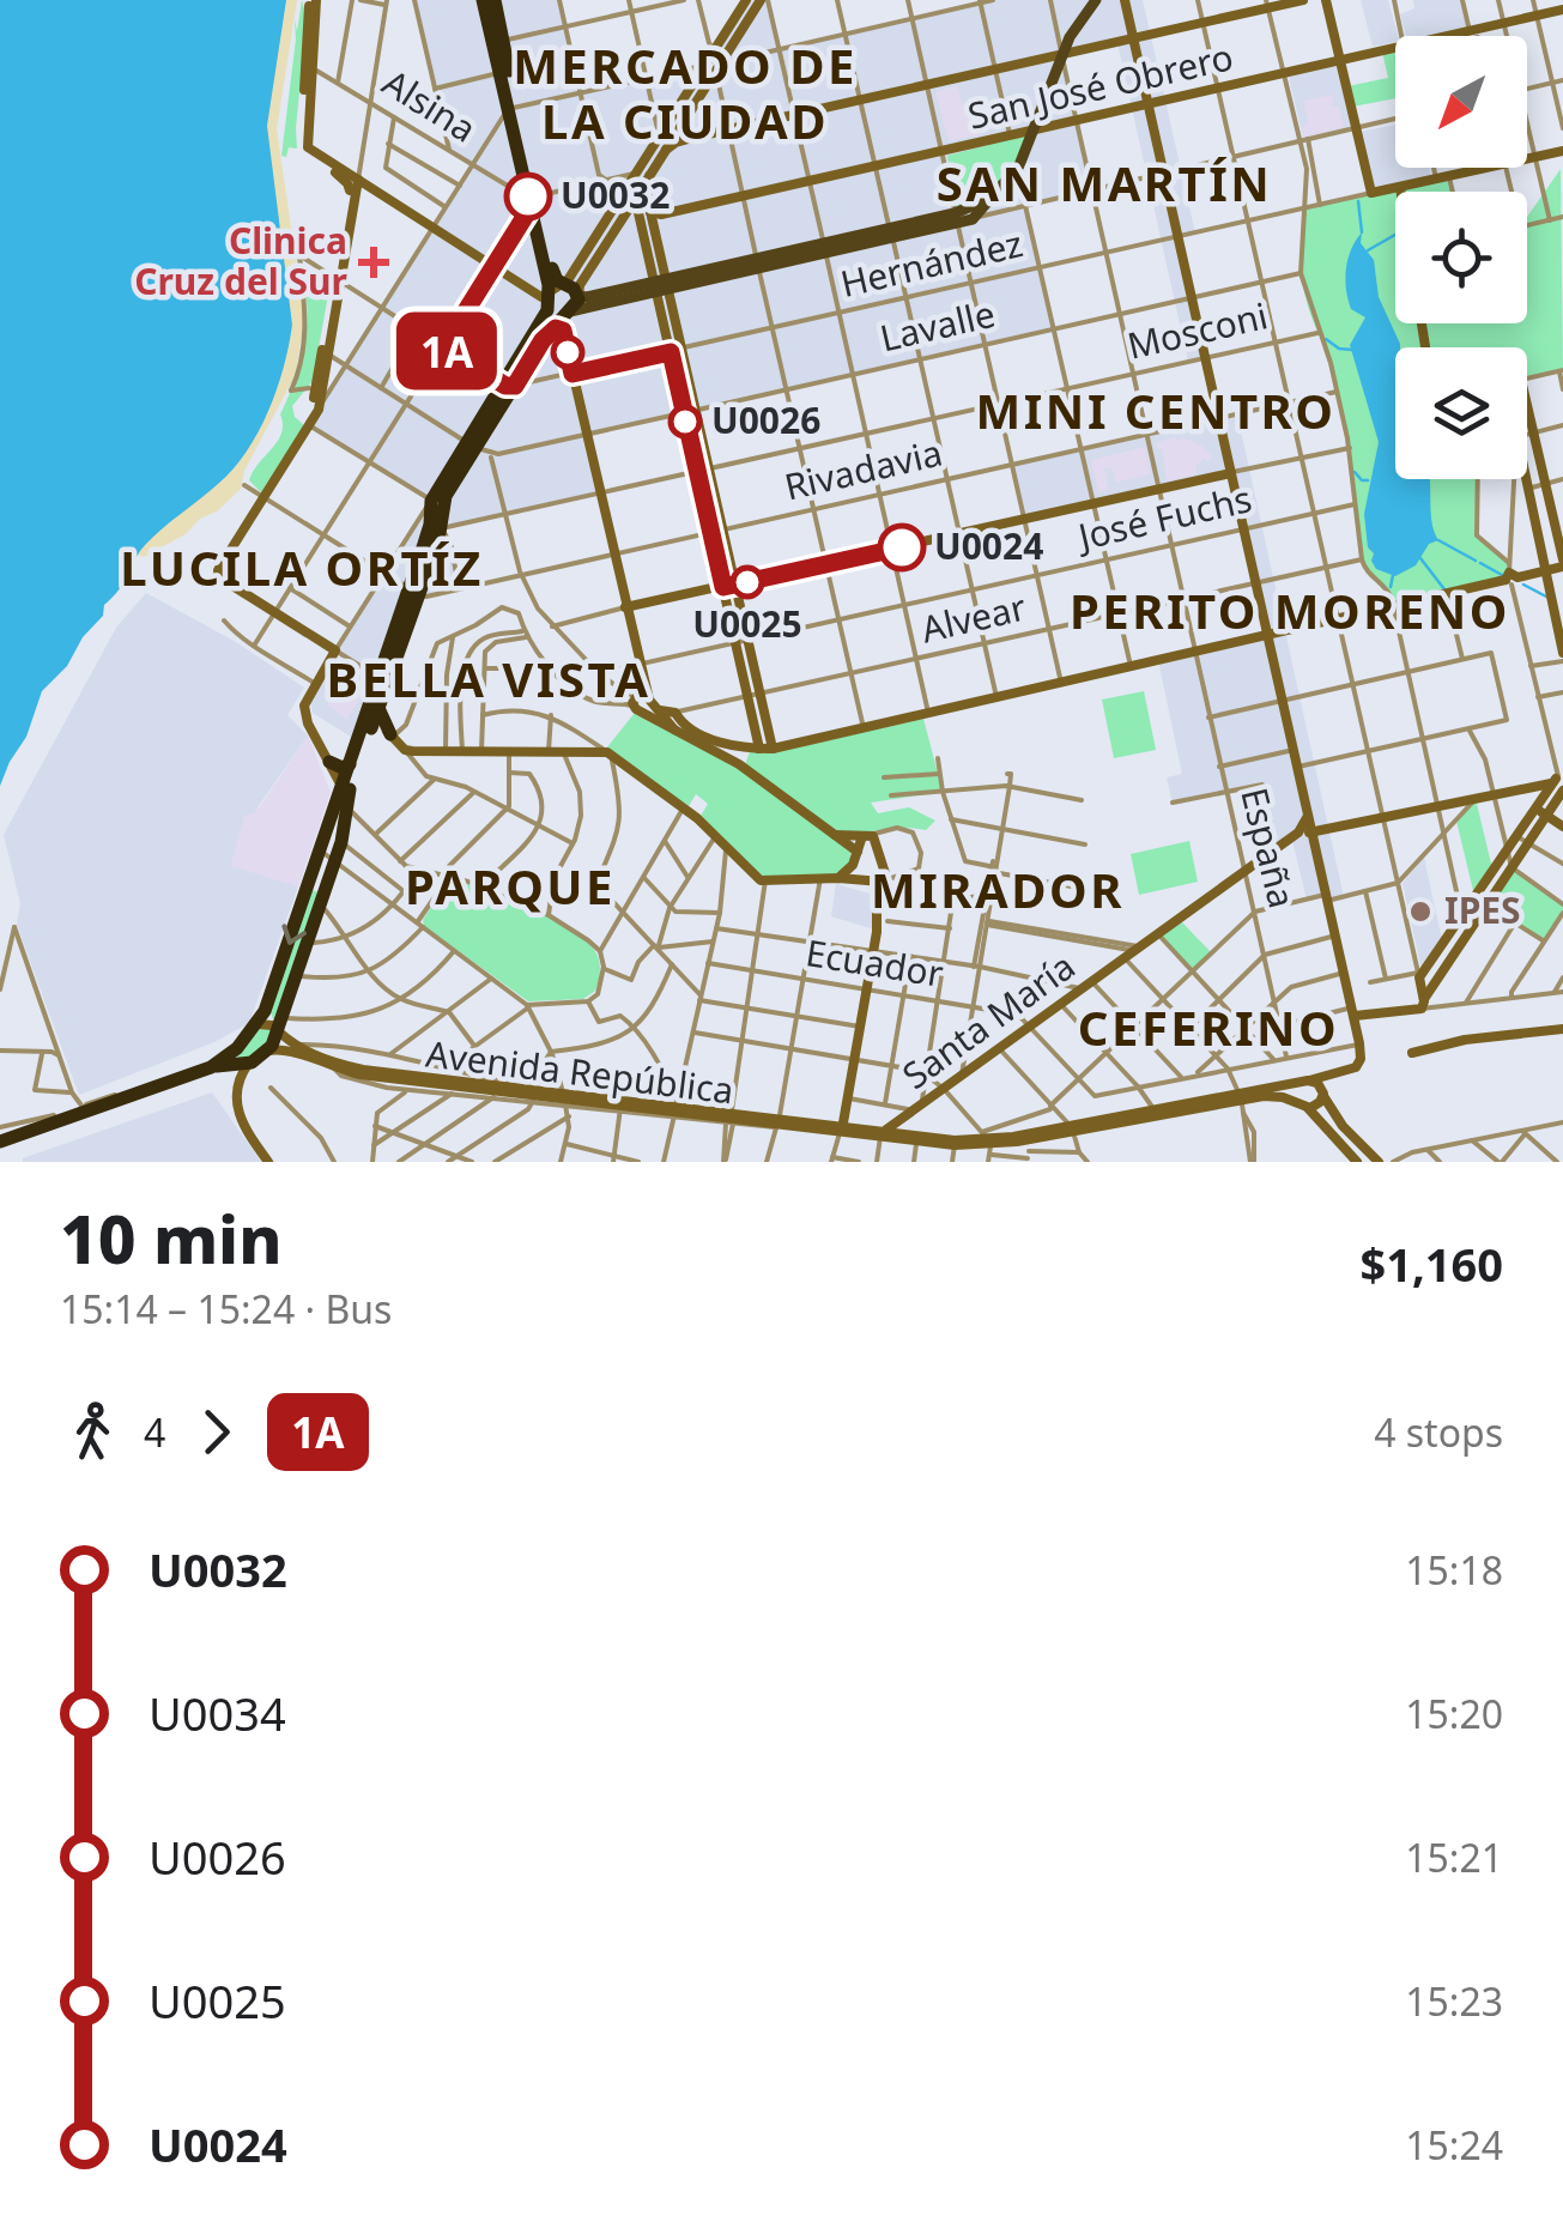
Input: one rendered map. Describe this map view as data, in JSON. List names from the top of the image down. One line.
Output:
{"streets":{"street":["San José Obrero","Alsina","Hernández","Lavalle","Mosconi","Rivadavia","José Fuchs","Alvear","España","Ecuador","Santa María","Avenida República"]},"crossings":[["San José Obrero","España"],["Hernández","España"],["Lavalle","España"],["Mosconi","España"],["Rivadavia","España"],["José Fuchs","España"],["Alvear","España"],["España","Santa María"],["Ecuador","Santa María"],["Santa María","Avenida República"]],"districts":["MERCADO DE LA CIUDAD","SAN MARTÍN","MINI CENTRO","LUCILA ORTÍZ","PERITO MORENO","BELLA VISTA","PARQUE","MIRADOR","CEFERINO"],"places":{"other":["U0032","U0026","U0024","U0025","IPES"],"health":["Clinica Cruz del Sur"]},"lines":["bus line 1A"],"north":"bottom left","page":{"on_map":"1A","heading":["10 min","15:14 – 15:24 · Bus","$1,160"],"legs":["4","1A","4 stops"],"list":[{"name":"U0032","value":"15:18"},{"name":"U0034","value":"15:20"},{"name":"U0026","value":"15:21"},{"name":"U0025","value":"15:23"},{"name":"U0024","value":"15:24"}]}}
